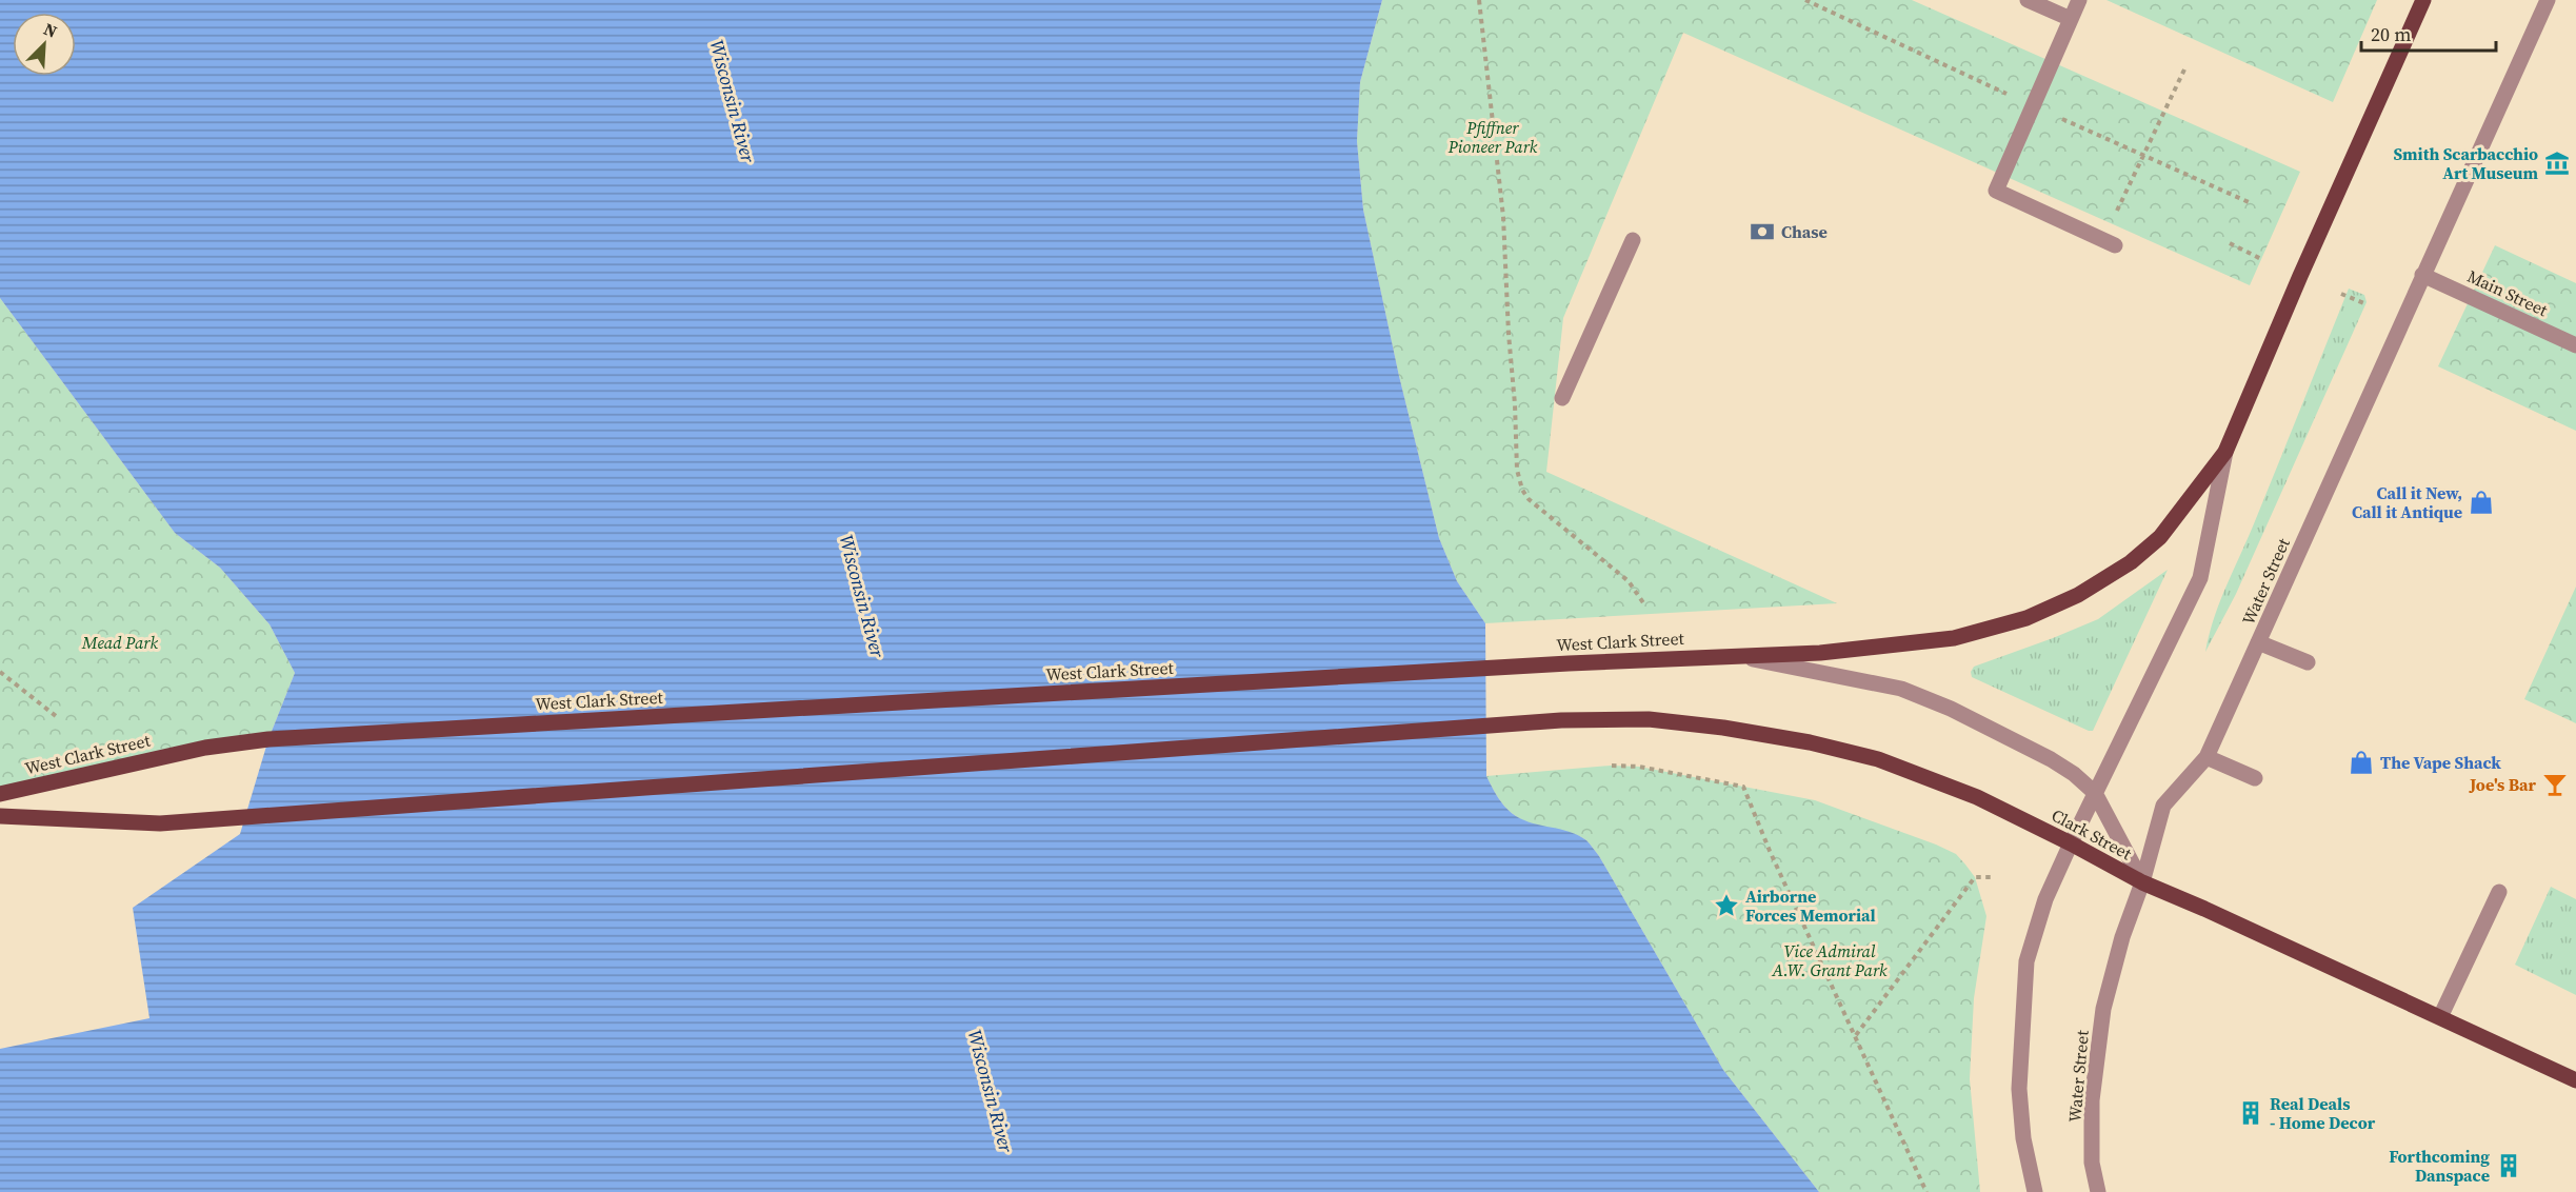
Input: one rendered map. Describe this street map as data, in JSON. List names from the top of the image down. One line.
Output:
{"streets":{"main road":["West Clark Street","Clark Street"],"street":["Main Street","Water Street"]},"crossings":[["Main Street","Water Street"],["Water Street","West Clark Street"],["Water Street","Clark Street"],["West Clark Street","Clark Street"]],"water":["Wisconsin River"],"parks":["Pfiffner Pioneer Park","Mead Park","Vice Admiral A.W. Grant Park"],"places":{"museum":["Smith Scarbacchio Art Museum"],"bank":["Chase"],"shop":["Call it New, Call it Antique","The Vape Shack"],"bar":["Joe's Bar"],"place":["Airborne Forces Memorial"],"building":["Real Deals - Home Decor","Forthcoming Danspace"]},"scale_bar":"20 m","north":"top right"}
